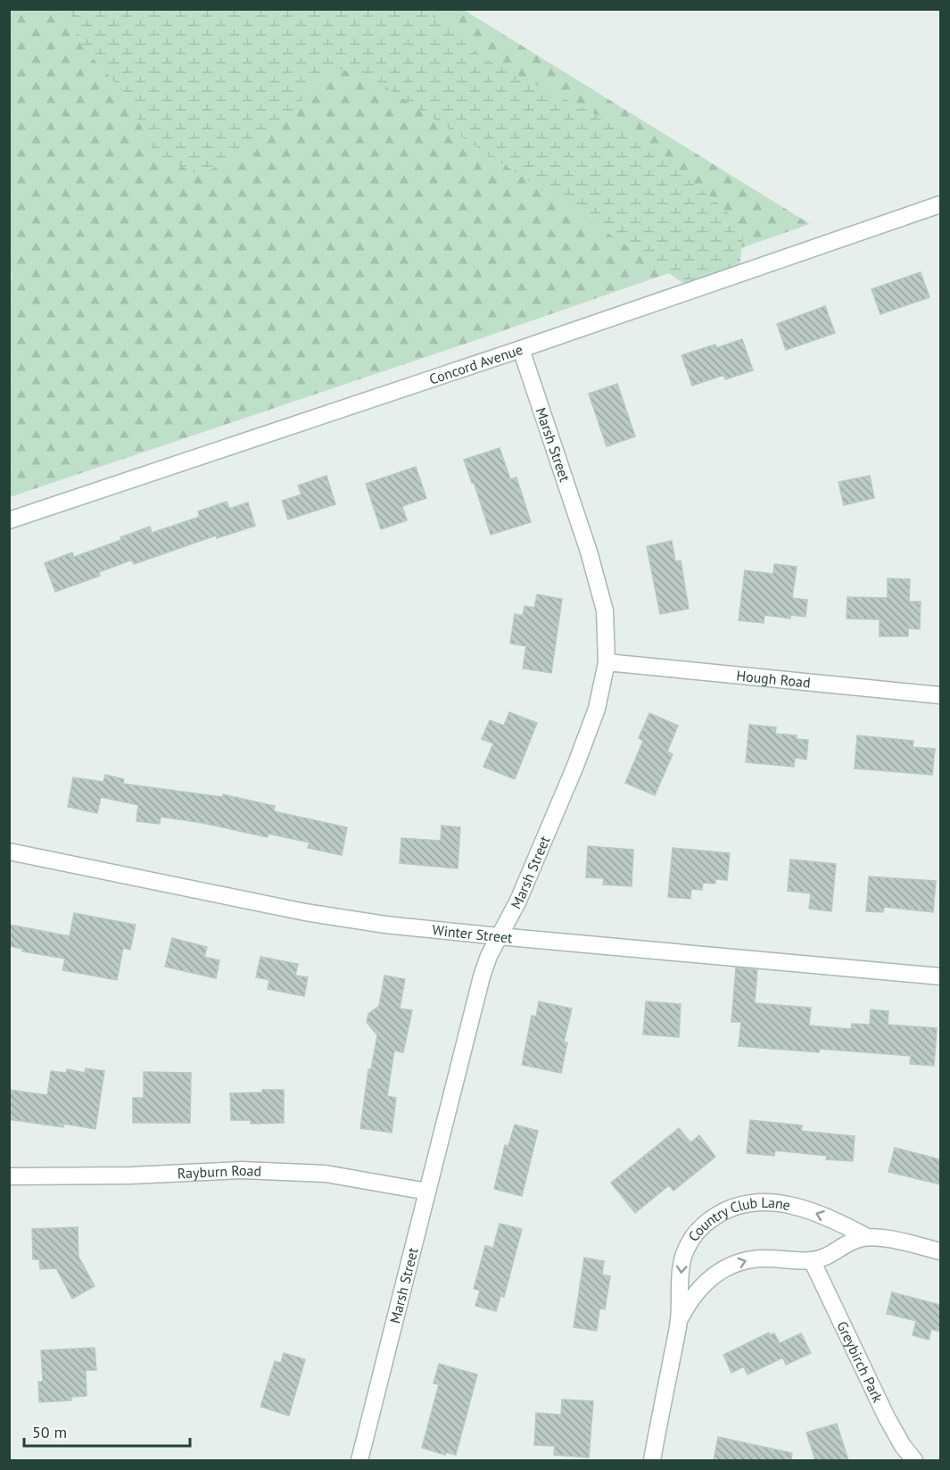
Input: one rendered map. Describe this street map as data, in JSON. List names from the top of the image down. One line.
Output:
{"streets":{"street":["Concord Avenue","Marsh Street","Hough Road","Winter Street","Rayburn Road","Country Club Lane","Greybirch Park"]},"crossings":[["Concord Avenue","Marsh Street"],["Marsh Street","Hough Road"],["Marsh Street","Winter Street"],["Marsh Street","Rayburn Road"],["Country Club Lane","Greybirch Park"]],"scale_bar":"50 m"}
